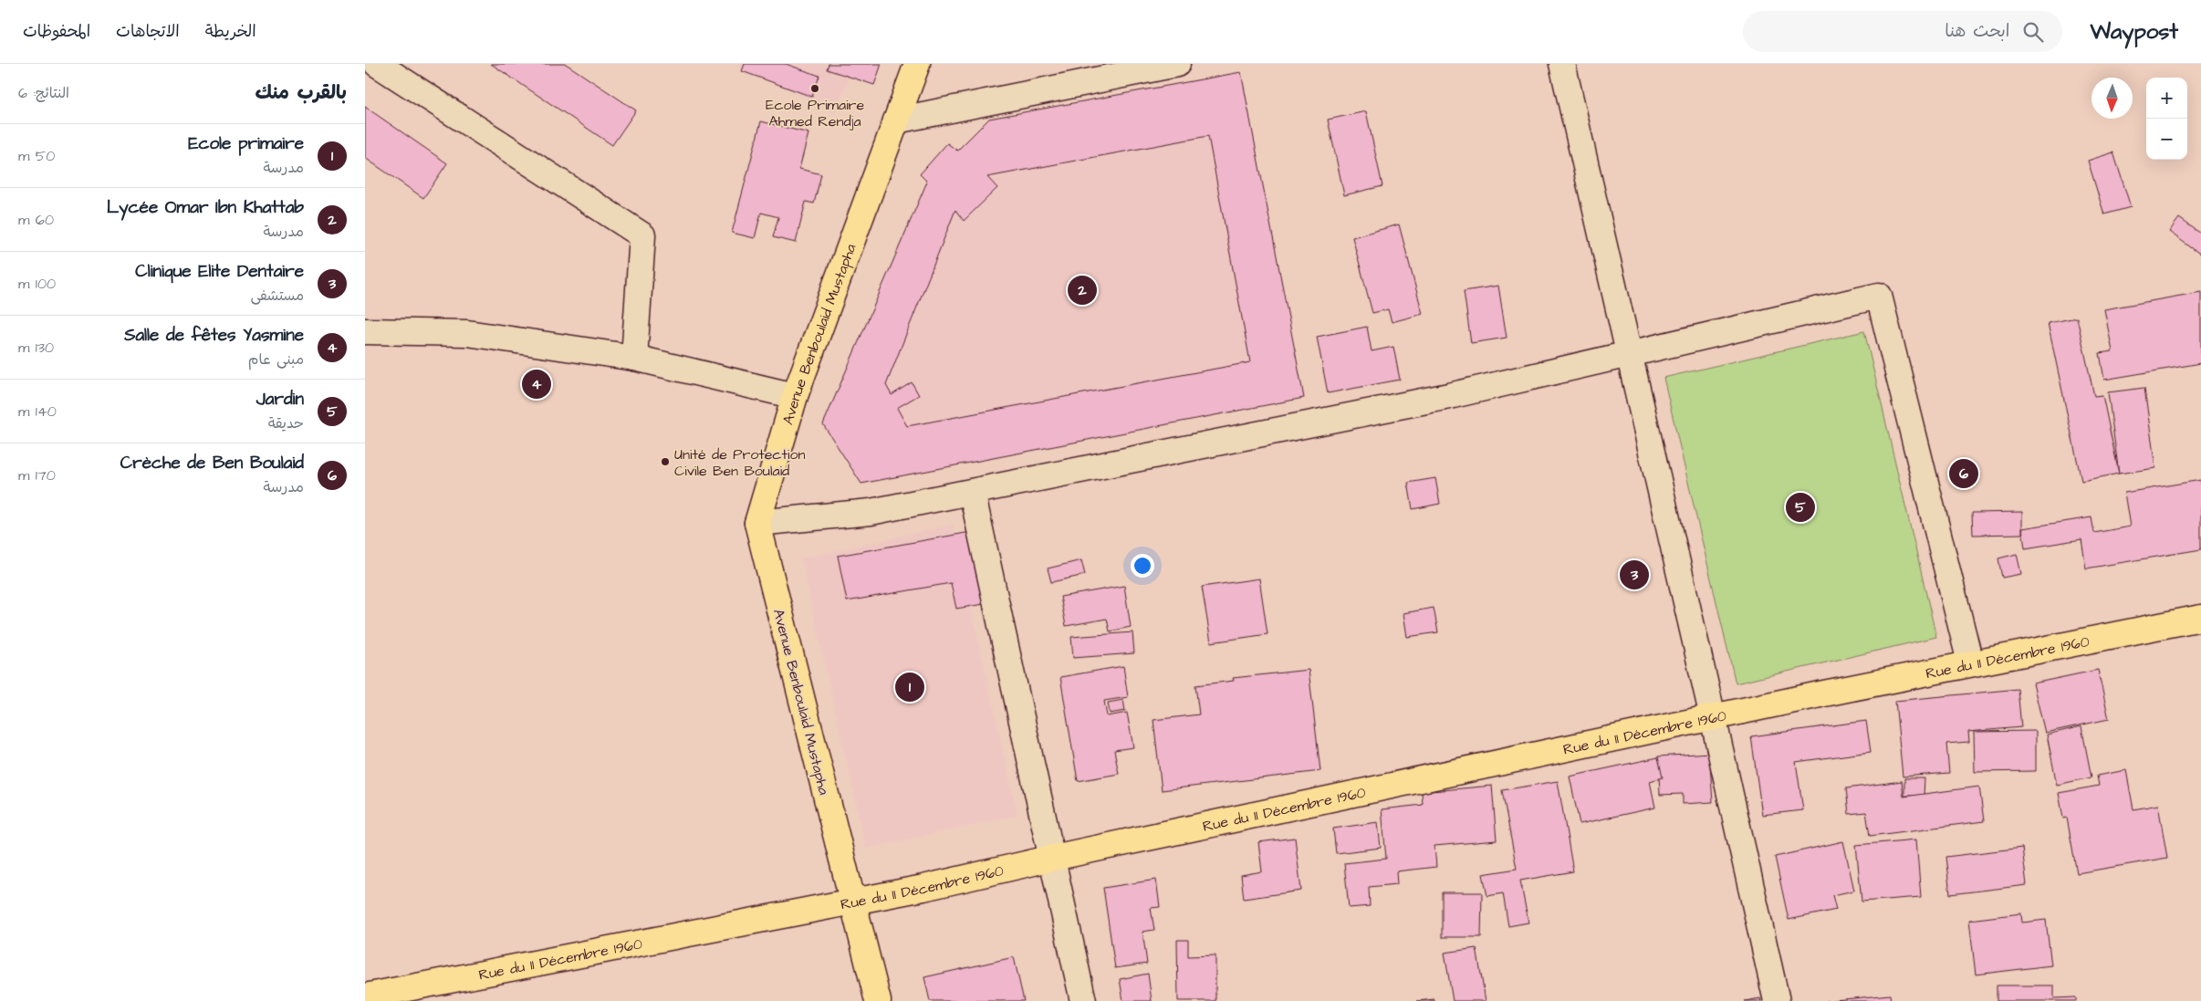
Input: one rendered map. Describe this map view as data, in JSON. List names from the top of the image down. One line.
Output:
{"streets":{"main road":["Avenue Benboulaid Mustapha","Rue du 11 Décembre 1960"]},"crossings":[["Avenue Benboulaid Mustapha","Rue du 11 Décembre 1960"]],"places":["Ecole Primaire Ahmed Rendja","Unité de Protection Civile Ben Boulaid"],"north":"bottom","page":{"header":"Waypost","search":"ابحث هنا","nav":["الخريطة","الاتجاهات","المحفوظات"],"heading":["بالقرب منك","النتائج: 6"],"map_buttons":["+","−"],"list":[{"mark":"1","name":"Ecole primaire","note":"مدرسة","value":"50 m"},{"mark":"2","name":"Lycée Omar Ibn Khattab","note":"مدرسة","value":"60 m"},{"mark":"3","name":"Clinique Elite Dentaire","note":"مستشفى","value":"100 m"},{"mark":"4","name":"Salle de fêtes Yasmine","note":"مبنى عام","value":"130 m"},{"mark":"5","name":"Jardin","note":"حديقة","value":"140 m"},{"mark":"6","name":"Crèche de Ben Boulaid","note":"مدرسة","value":"170 m"}],"pins":["2","4","6","5","3","1"]}}
